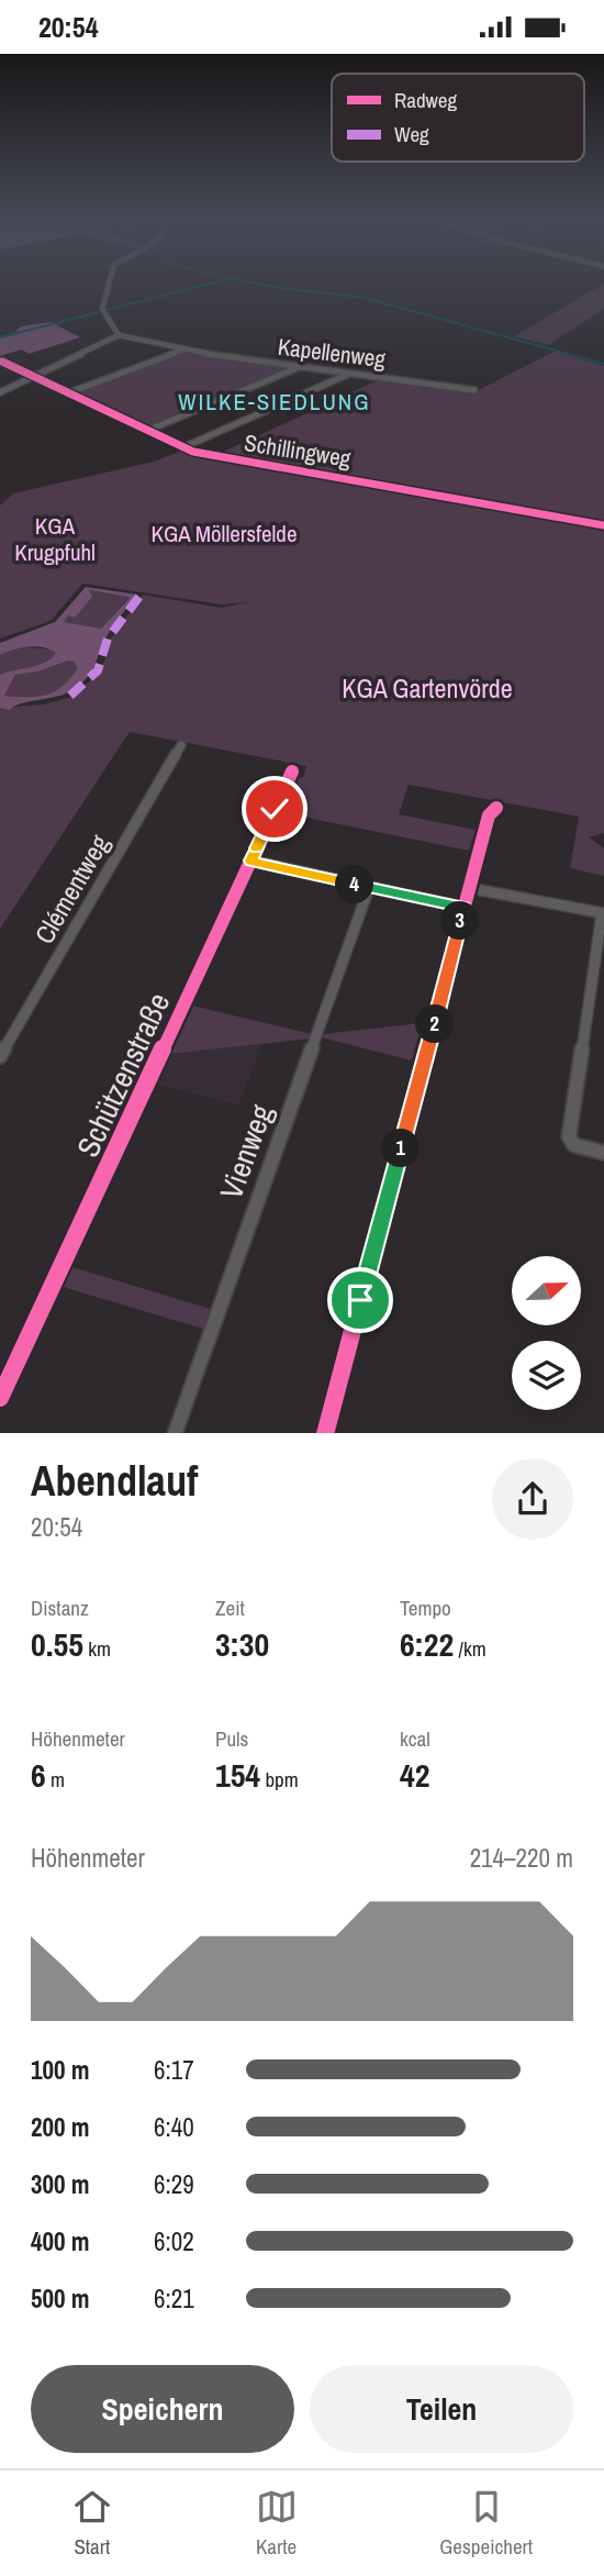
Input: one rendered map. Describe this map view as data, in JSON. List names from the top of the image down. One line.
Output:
{"streets":{"street":["Kapellenweg","Schillingweg","Clémentweg","Schützenstraße","Vienweg"]},"crossings":[["Kapellenweg","Schillingweg"]],"districts":["WILKE-SIEDLUNG"],"parks":["KGA Krugpfuhl","KGA Möllersfelde","KGA Gartenvörde"],"legend":["Radweg","Weg"],"north":"right","page":{"status":"20:54","pins":["4","3","2","1"],"heading":["Abendlauf","20:54"],"stats":[["Distanz","0.55 km"],["Zeit","3:30"],["Tempo","6:22 /km"],["Höhenmeter","6 m"],["Puls","154 bpm"],["kcal","42"]],"chart":["Höhenmeter","214–220 m"],"list":[{"name":"100 m","note":"6:17"},{"name":"200 m","note":"6:40"},{"name":"300 m","note":"6:29"},{"name":"400 m","note":"6:02"},{"name":"500 m","note":"6:21"}],"buttons":["Speichern","Teilen"],"tabs":["Start","Karte","Gespeichert"]}}
